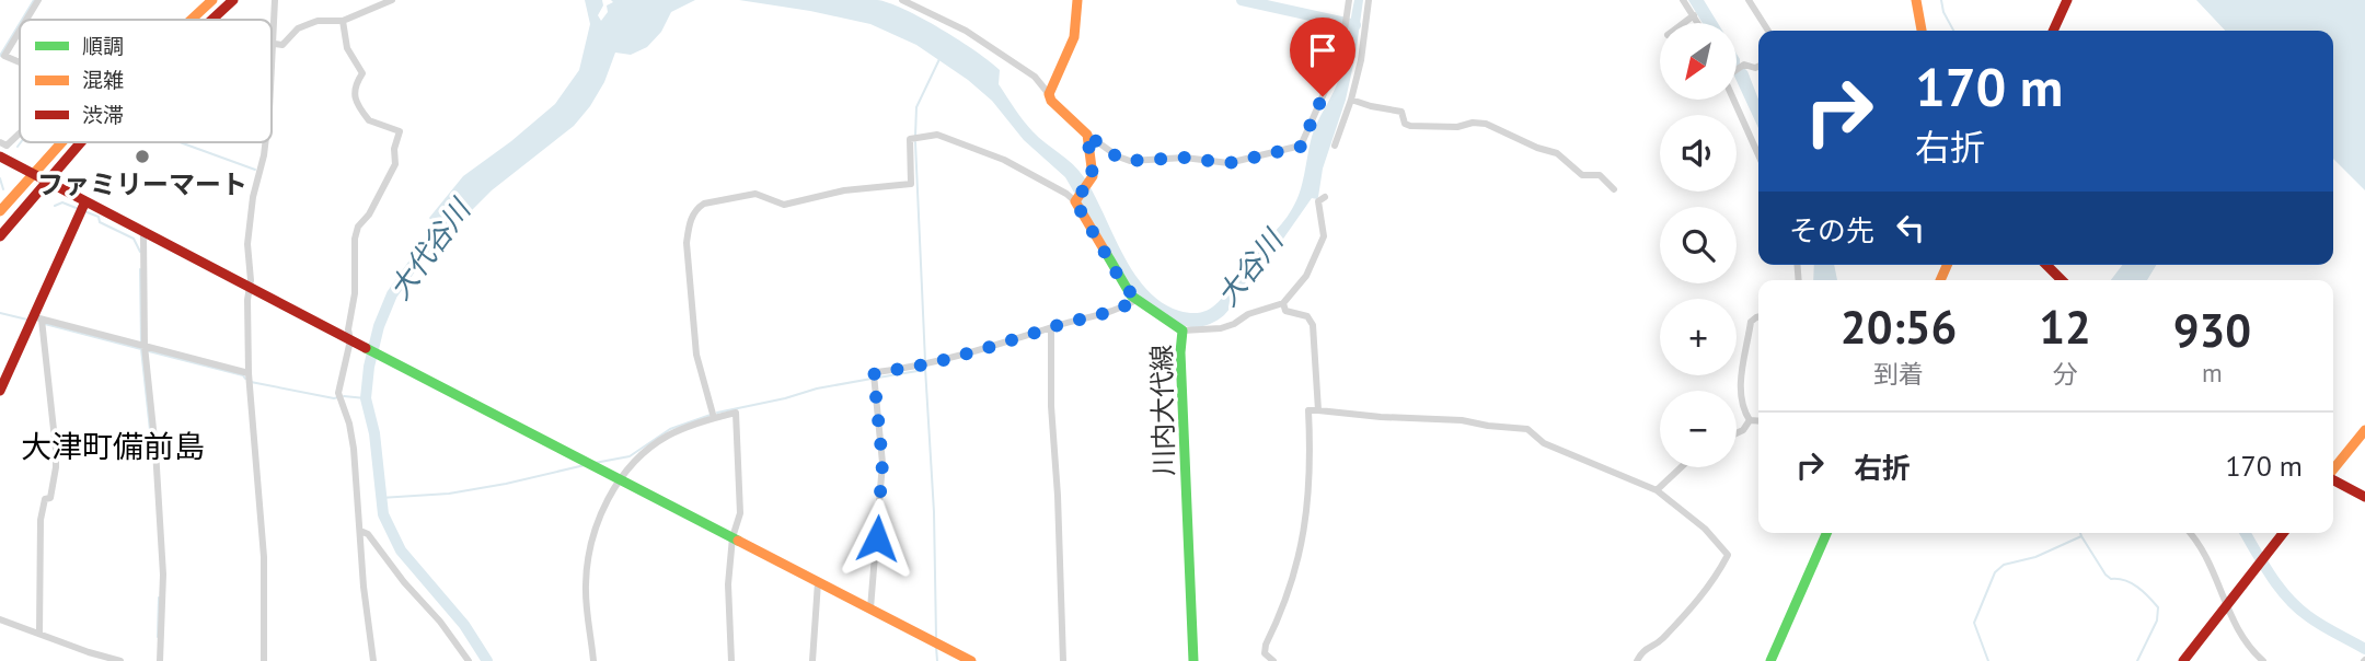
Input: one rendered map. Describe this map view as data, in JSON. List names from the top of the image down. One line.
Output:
{"streets":{"main road":["川内大代線"]},"districts":["大津町備前島"],"water":["大代谷川","大谷川"],"places":["ファミリーマート"],"legend":["順調","混雑","渋滞"],"north":"bottom left","page":{"map_buttons":["+","−"],"turn":["170 m","右折"],"then":"その先","eta":["20:56","到着","12","分","930","m"],"list":[{"name":"右折","value":"170 m"}]}}
